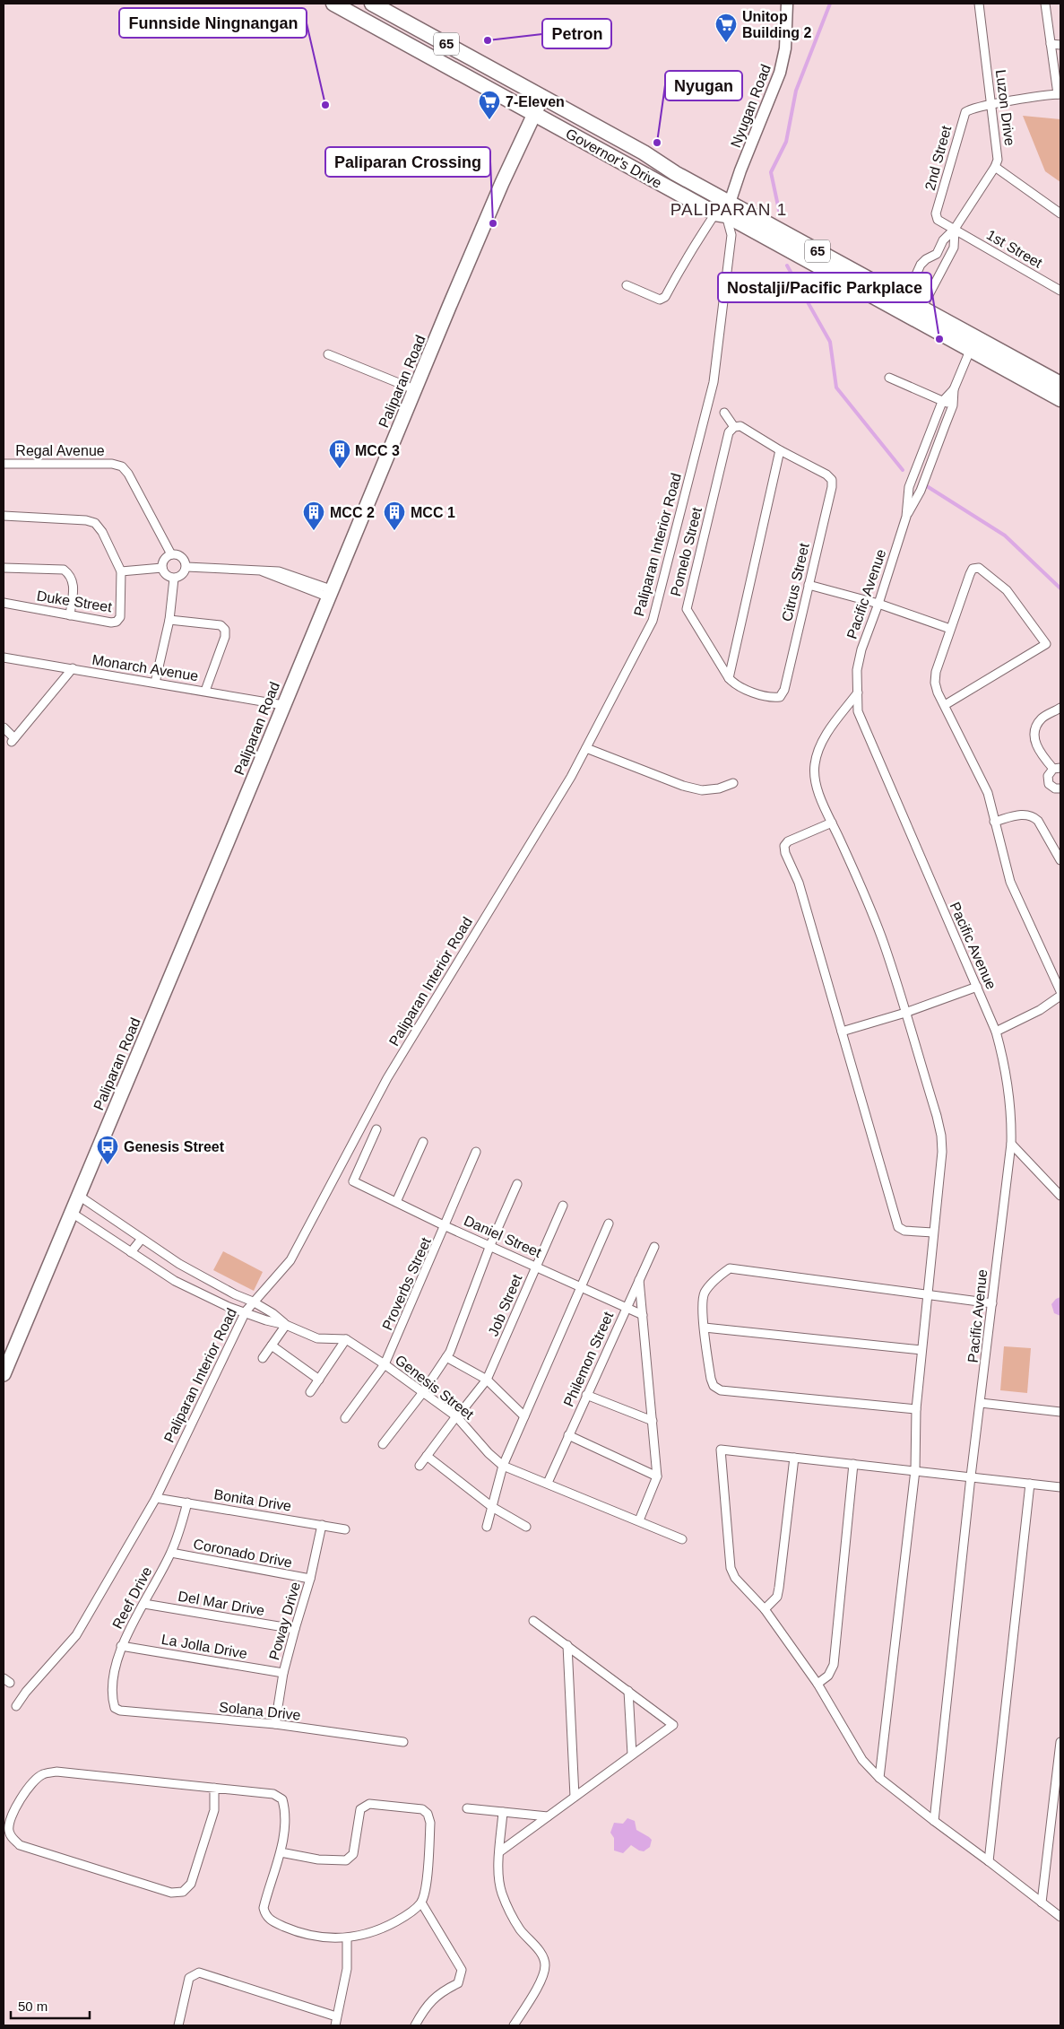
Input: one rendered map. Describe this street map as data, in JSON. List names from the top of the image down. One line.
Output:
{"streets":{"highway":["65","Governor's Drive"],"main road":["Nyugan Road","Paliparan Road"],"street":["Luzon Drive","2nd Street","1st Street","Regal Avenue","Paliparan Interior Road","Pomelo Street","Citrus Street","Pacific Avenue","Duke Street","Monarch Avenue","Daniel Street","Proverbs Street","Job Street","Philemon Street","Genesis Street","Bonita Drive","Coronado Drive","Reef Drive","Del Mar Drive","Poway Drive","La Jolla Drive","Solana Drive"]},"crossings":[["Nyugan Road","Governor's Drive"],["Nyugan Road","Paliparan Interior Road"],["Luzon Drive","Governor's Drive"],["Luzon Drive","2nd Street"],["Luzon Drive","1st Street"],["Governor's Drive","Paliparan Road"],["Governor's Drive","Paliparan Interior Road"],["Governor's Drive","Pacific Avenue"],["2nd Street","1st Street"],["Paliparan Road","Monarch Avenue"],["Paliparan Interior Road","Bonita Drive"],["Pomelo Street","Citrus Street"],["Daniel Street","Proverbs Street"],["Daniel Street","Job Street"],["Daniel Street","Philemon Street"],["Proverbs Street","Genesis Street"],["Philemon Street","Genesis Street"],["Bonita Drive","Reef Drive"],["Bonita Drive","Poway Drive"],["Coronado Drive","Reef Drive"],["Coronado Drive","Poway Drive"],["Reef Drive","Del Mar Drive"],["Reef Drive","La Jolla Drive"],["Reef Drive","Solana Drive"],["Del Mar Drive","Poway Drive"],["Poway Drive","La Jolla Drive"],["Poway Drive","Solana Drive"]],"districts":["PALIPARAN 1"],"places":{"other":["Petron","Funnside Ningnangan","Nyugan","Paliparan Crossing","Nostalji/Pacific Parkplace"],"supermarket":["Unitop Building 2","7-Eleven"],"building":["MCC 3","MCC 2","MCC 1"],"bus stop":["Genesis Street"]},"scale_bar":"50 m"}
